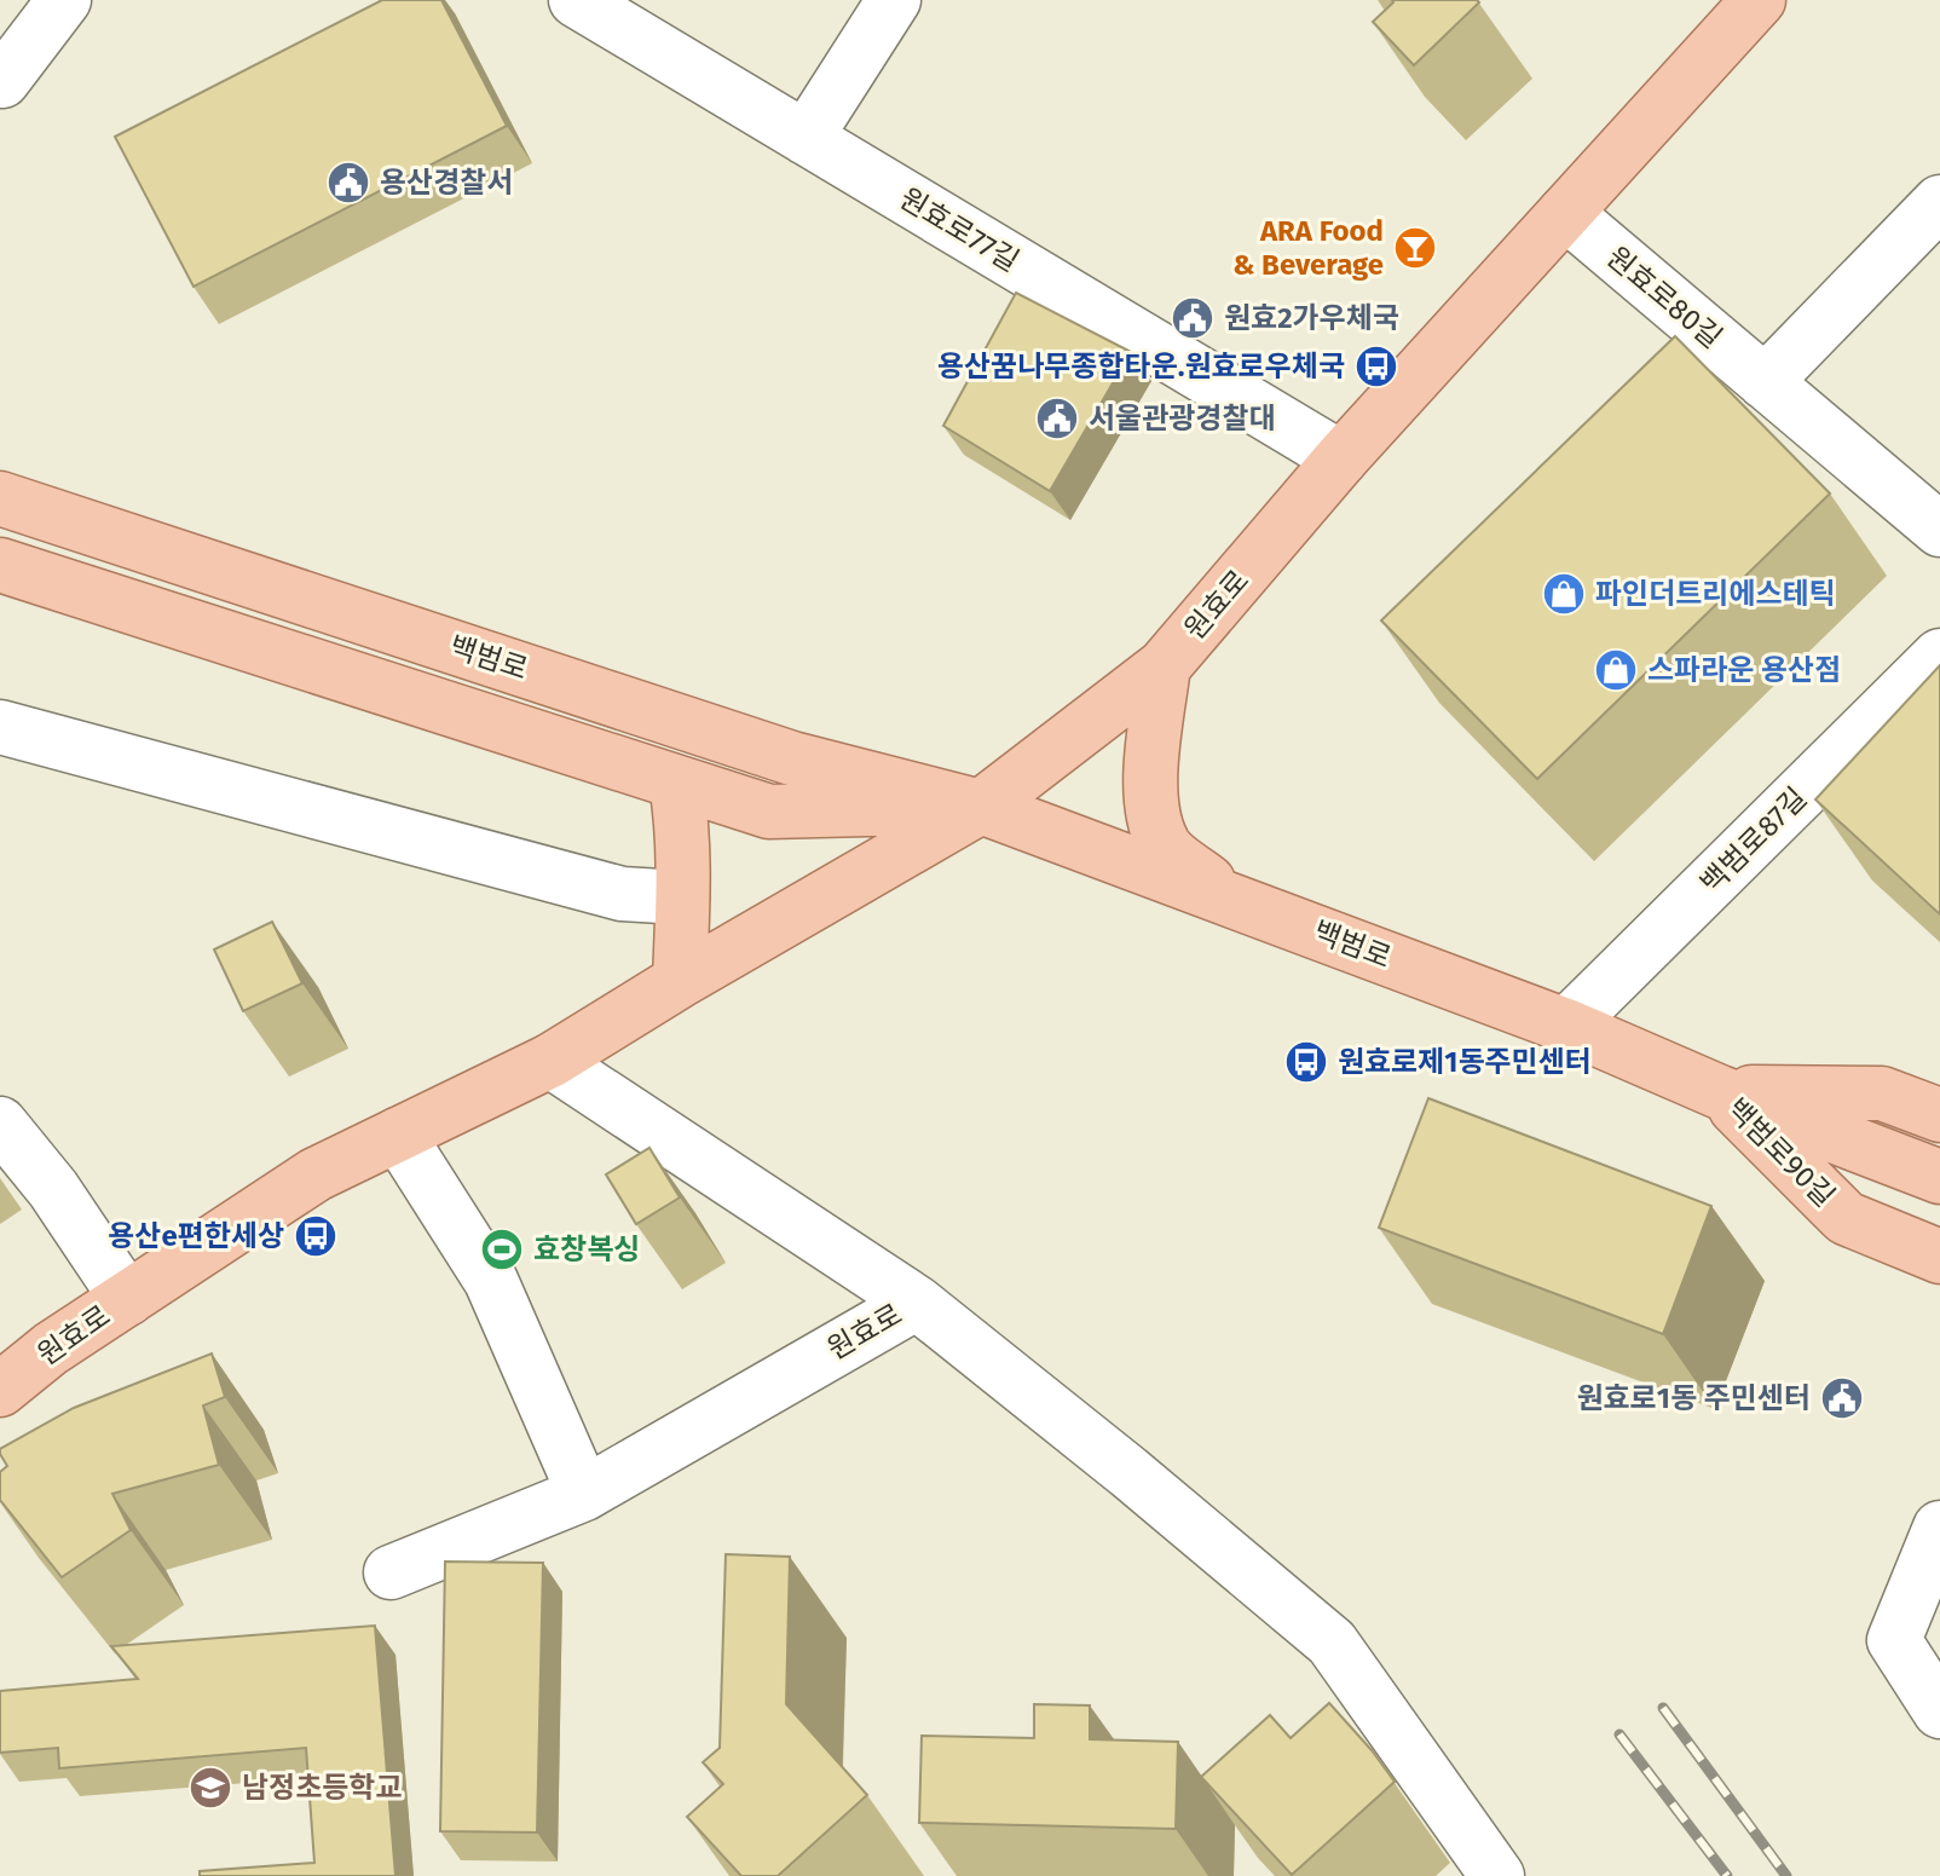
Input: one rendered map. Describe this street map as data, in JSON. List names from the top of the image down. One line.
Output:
{"streets":{"main road":["원효로","백범로","백범로90길"],"street":["원효로77길","원효로80길","백범로87길"]},"crossings":[["원효로77길","원효로"],["원효로80길","원효로"],["원효로","백범로"],["백범로","백범로87길"],["백범로","백범로90길"]],"places":{"public building":["용산경찰서","원효2가우체국","서울관광경찰대","원효로1동 주민센터"],"bar":["ARA Food & Beverage"],"bus stop":["용산꿈나무종합타운.원효로우체국","원효로제1동주민센터","용산e편한세상"],"shop":["파인더트리에스테틱","스파라운 용산점"],"sports":["효창복싱"],"school or university":["남정초등학교"]}}
